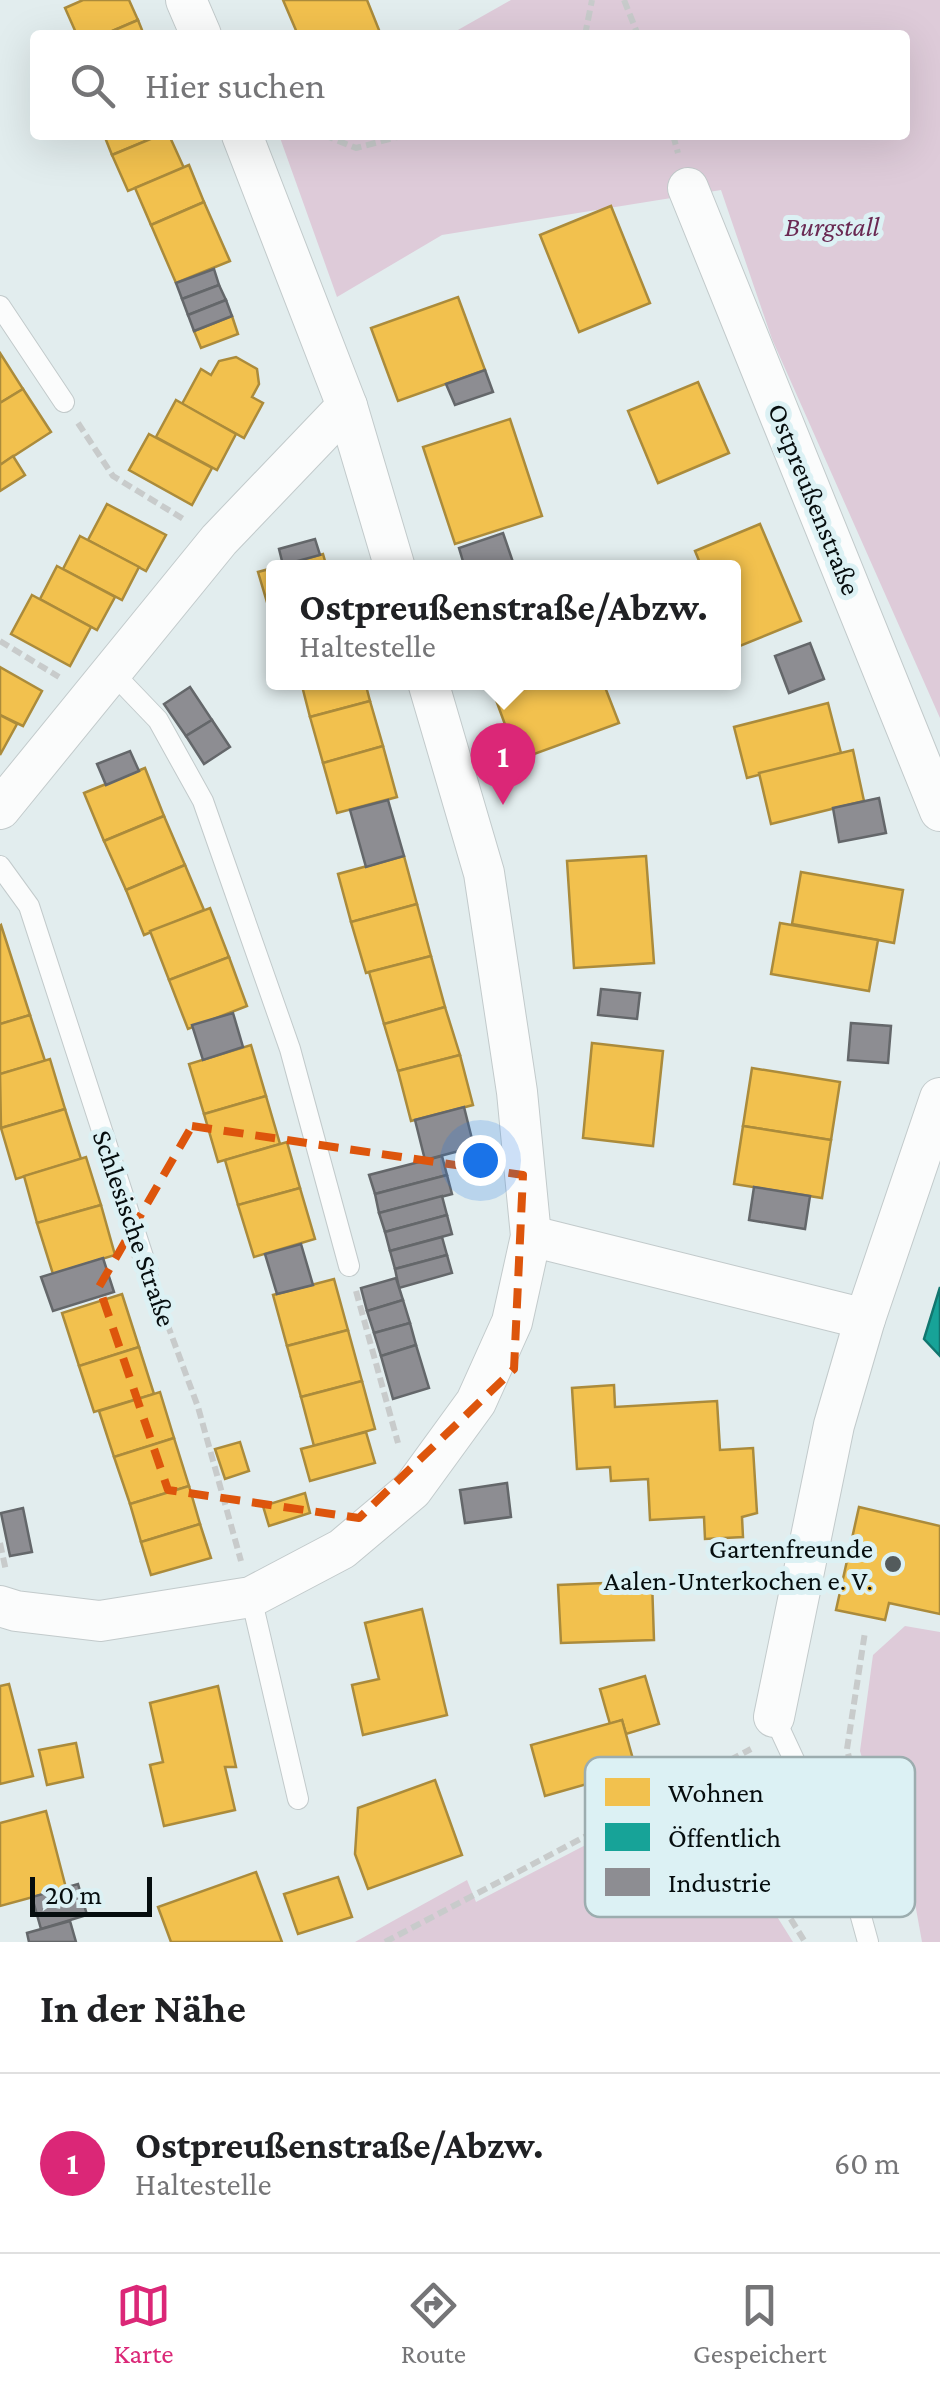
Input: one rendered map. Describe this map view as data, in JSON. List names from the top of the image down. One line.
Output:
{"streets":{"street":["Ostpreußenstraße"],"lane":["Schlesische Straße"]},"parks":["Burgstall"],"places":["Gartenfreunde Aalen-Unterkochen e. V."],"legend":["Wohnen","Öffentlich","Industrie"],"scale_bar":"20 m","page":{"search":"Hier suchen","popup":["Ostpreußenstraße/Abzw.","Haltestelle"],"pins":"1","scale":"20 m","heading":"In der Nähe","list":[{"mark":"1","name":"Ostpreußenstraße/Abzw.","note":"Haltestelle","value":"60 m"}],"nav":["Karte","Route","Gespeichert"]}}
